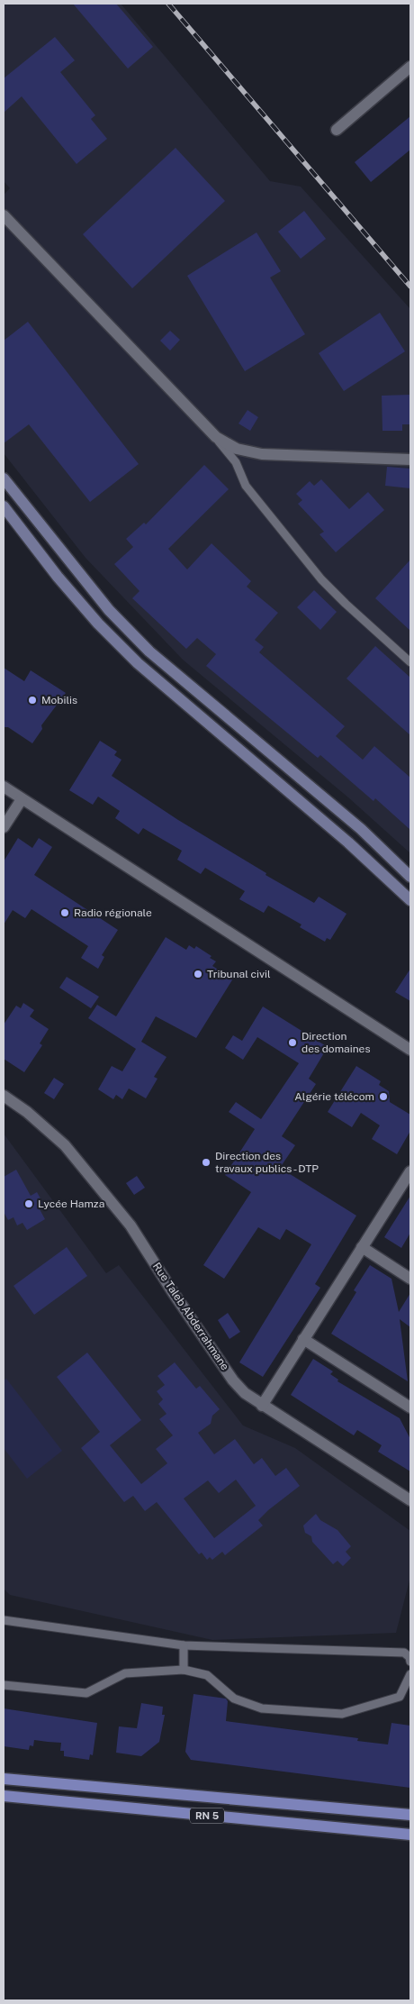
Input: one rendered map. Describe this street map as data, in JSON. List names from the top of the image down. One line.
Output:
{"streets":{"main road":["RN 5"],"street":["Rue Taleb Abderrahmane"]},"places":["Mobilis","Radio régionale","Tribunal civil","Direction des domaines","Algérie télécom","Direction des travaux publics - DTP","Lycée Hamza"]}
